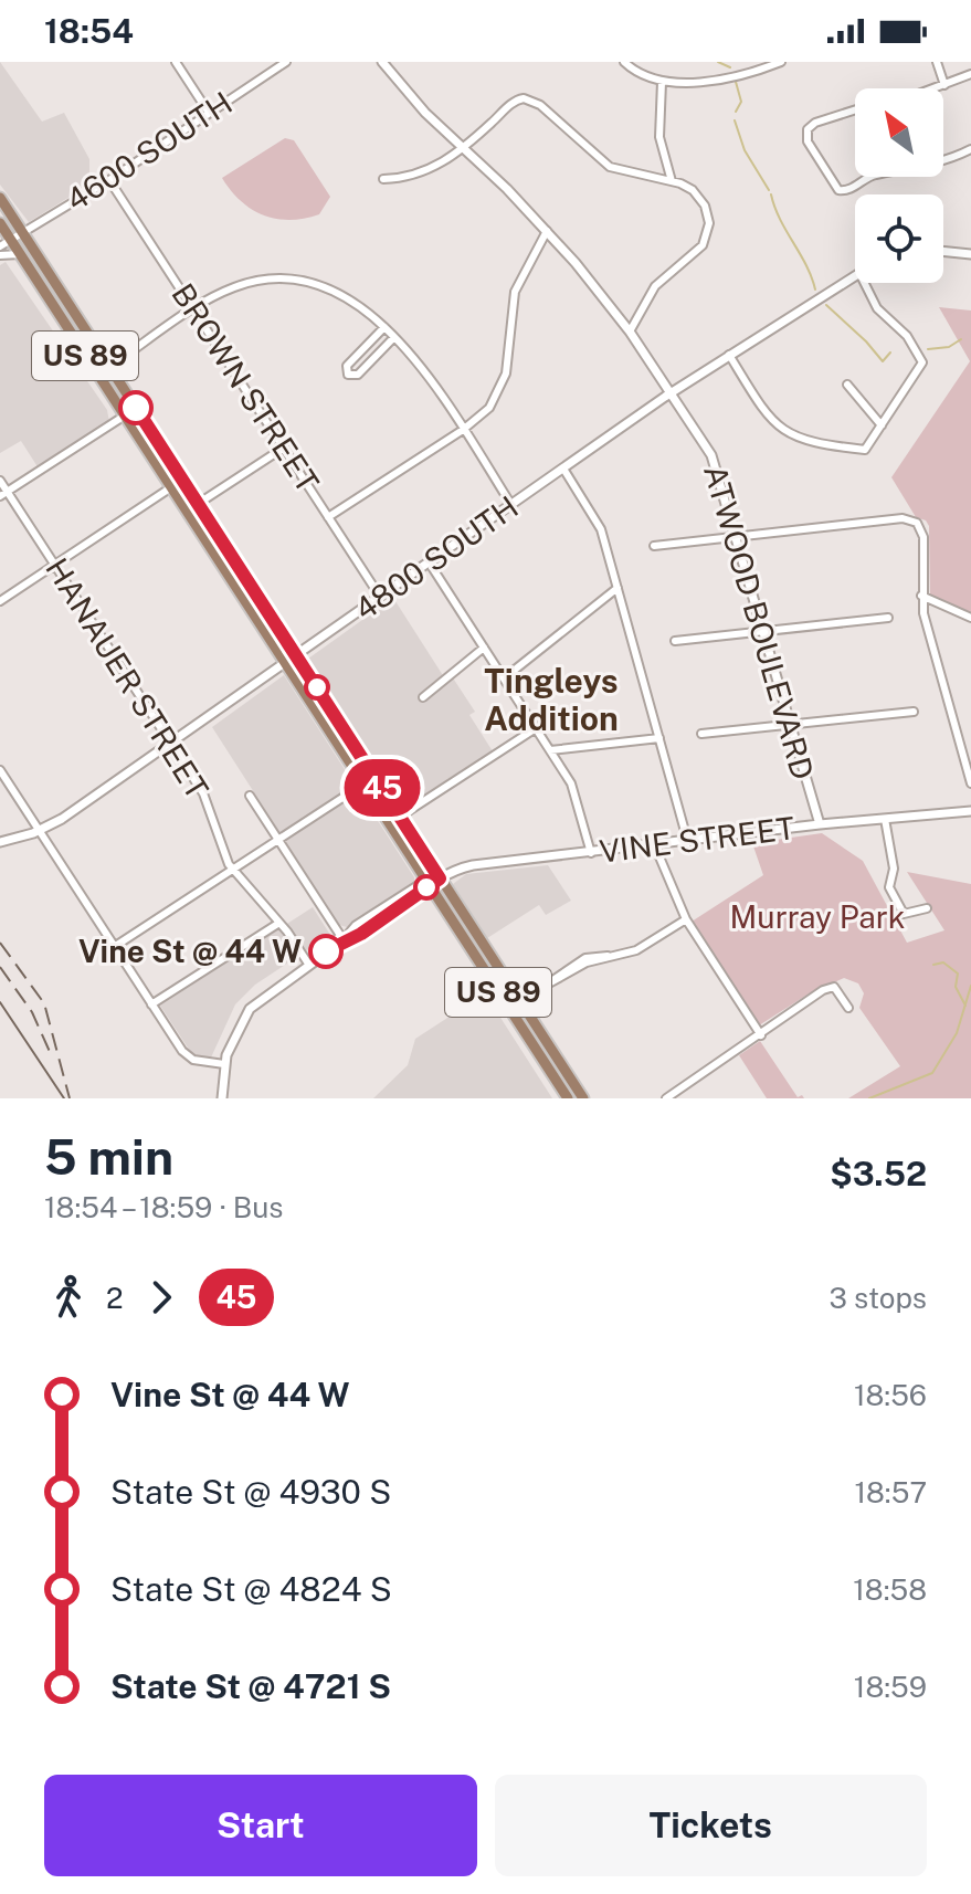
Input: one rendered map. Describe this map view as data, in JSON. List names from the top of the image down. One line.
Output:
{"streets":{"main road":["US 89"],"street":["4600 SOUTH","BROWN STREET","4800 SOUTH","ATWOOD BOULEVARD","HANAUER STREET","VINE STREET"]},"crossings":[["4600 SOUTH","US 89"],["4600 SOUTH","BROWN STREET"],["US 89","4800 SOUTH"],["US 89","VINE STREET"],["BROWN STREET","4800 SOUTH"],["4800 SOUTH","ATWOOD BOULEVARD"],["4800 SOUTH","HANAUER STREET"],["ATWOOD BOULEVARD","VINE STREET"],["HANAUER STREET","VINE STREET"]],"districts":["Tingleys Addition"],"parks":["Murray Park"],"places":["Vine St @ 44 W"],"lines":["bus line 45"],"north":"top left","page":{"status":"18:54","on_map":"45","heading":["5 min","18:54 – 18:59 · Bus","$3.52"],"legs":["2","45","3 stops"],"list":[{"name":"Vine St @ 44 W","value":"18:56"},{"name":"State St @ 4930 S","value":"18:57"},{"name":"State St @ 4824 S","value":"18:58"},{"name":"State St @ 4721 S","value":"18:59"}],"buttons":["Start","Tickets"]}}
